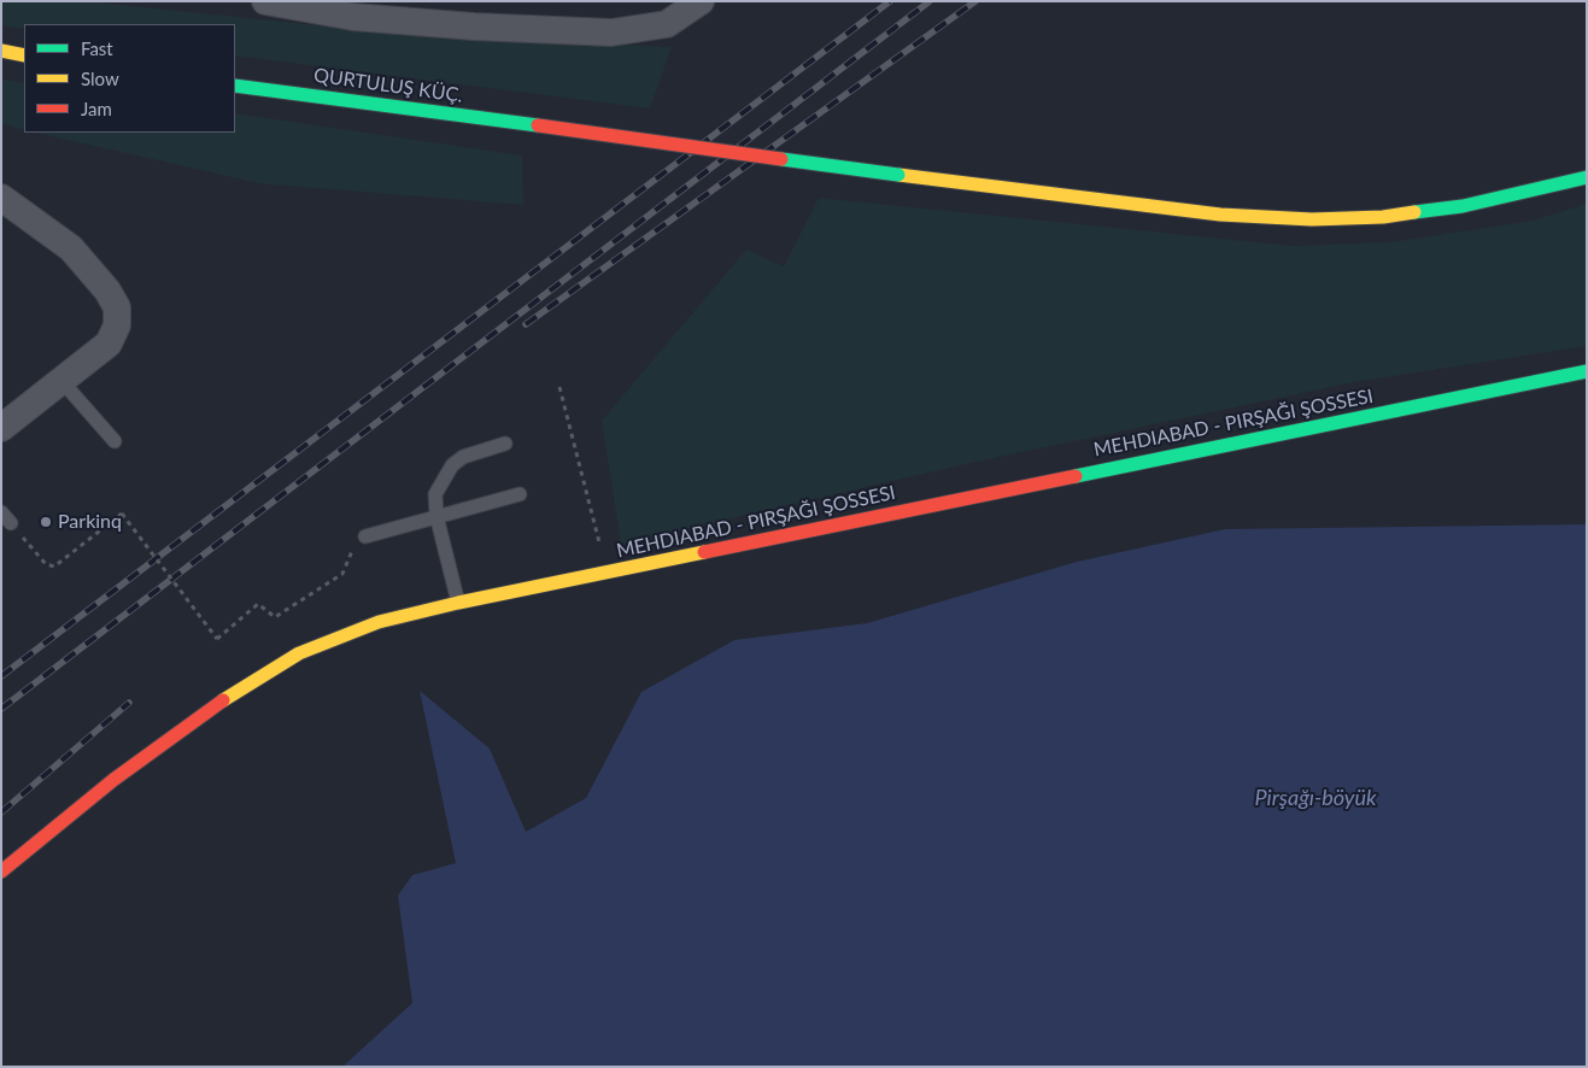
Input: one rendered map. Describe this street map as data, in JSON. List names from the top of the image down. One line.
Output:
{"streets":{"main road":["QURTULUŞ KÜÇ."]},"water":["Pirşağı-böyük"],"places":["Parkinq"],"legend":["Fast","Slow","Jam"]}
